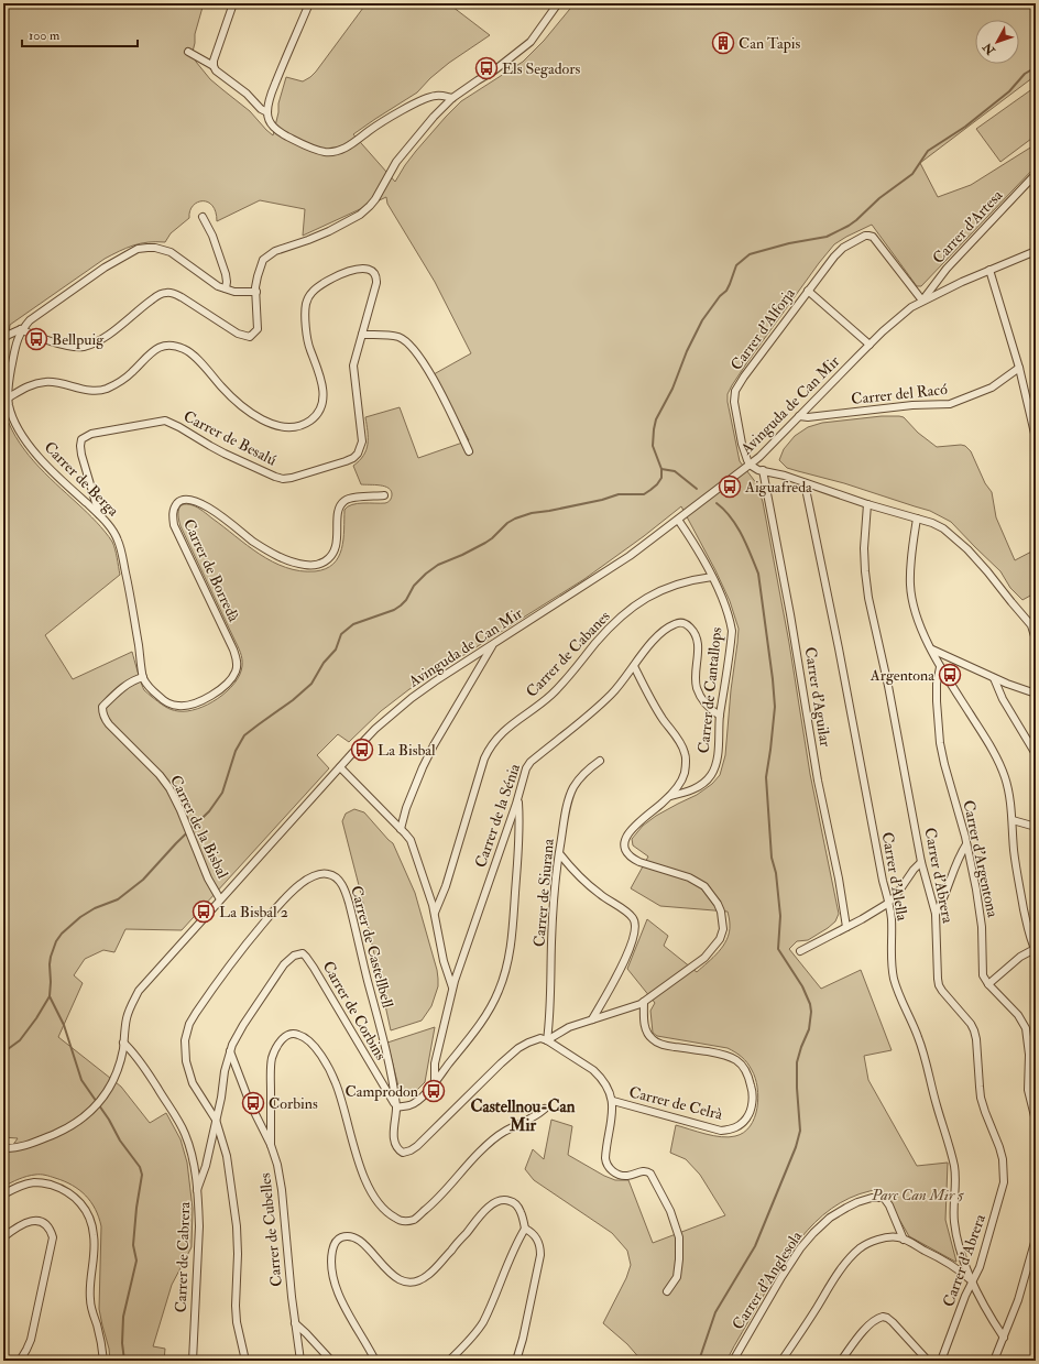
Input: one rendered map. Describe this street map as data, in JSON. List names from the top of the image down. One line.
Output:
{"streets":{"street":["Carrer d'Artesa","Carrer d'Alforja","Carrer del Racó","Avinguda de Can Mir","Carrer de Besalú","Carrer de Berga","Carrer de Borredà","Carrer de Cabanes","Carrer de Cantallops","Carrer d'Aguilar","Carrer de la Sénia","Carrer de la Bisbal","Carrer d'Argentona","Carrer d'Abrera","Carrer d'Alella","Carrer de Siurana","Carrer de Castellbell","Carrer de Corbins","Carrer de Celrà","Carrer de Cubelles","Carrer de Cabrera","Carrer d'Anglesola"]},"crossings":[["Carrer d'Artesa","Carrer d'Alforja"],["Carrer d'Artesa","Avinguda de Can Mir"],["Carrer d'Alforja","Avinguda de Can Mir"],["Carrer del Racó","Avinguda de Can Mir"],["Avinguda de Can Mir","Carrer de Cantallops"],["Avinguda de Can Mir","Carrer de la Bisbal"],["Avinguda de Can Mir","Carrer de Cabrera"],["Carrer de Besalú","Carrer de Berga"],["Carrer de Berga","Carrer de Borredà"],["Carrer de Berga","Carrer de la Bisbal"],["Carrer de Borredà","Carrer de la Bisbal"],["Carrer de Cabanes","Carrer de Cantallops"],["Carrer de Cantallops","Carrer de la Sénia"],["Carrer d'Abrera","Carrer d'Alella"],["Carrer de Siurana","Carrer de Castellbell"],["Carrer de Castellbell","Carrer de Corbins"],["Carrer de Corbins","Carrer de Cubelles"],["Carrer de Corbins","Carrer de Cabrera"]],"districts":["Castellnou-Can Mir"],"parks":["Parc Can Mir 5"],"places":{"building":["Can Tapis"],"bus stop":["Els Segadors","Bellpuig","Aiguafreda","Argentona","La Bisbal","La Bisbal 2","Camprodon","Corbins"]},"scale_bar":"100 m","north":"bottom left"}
